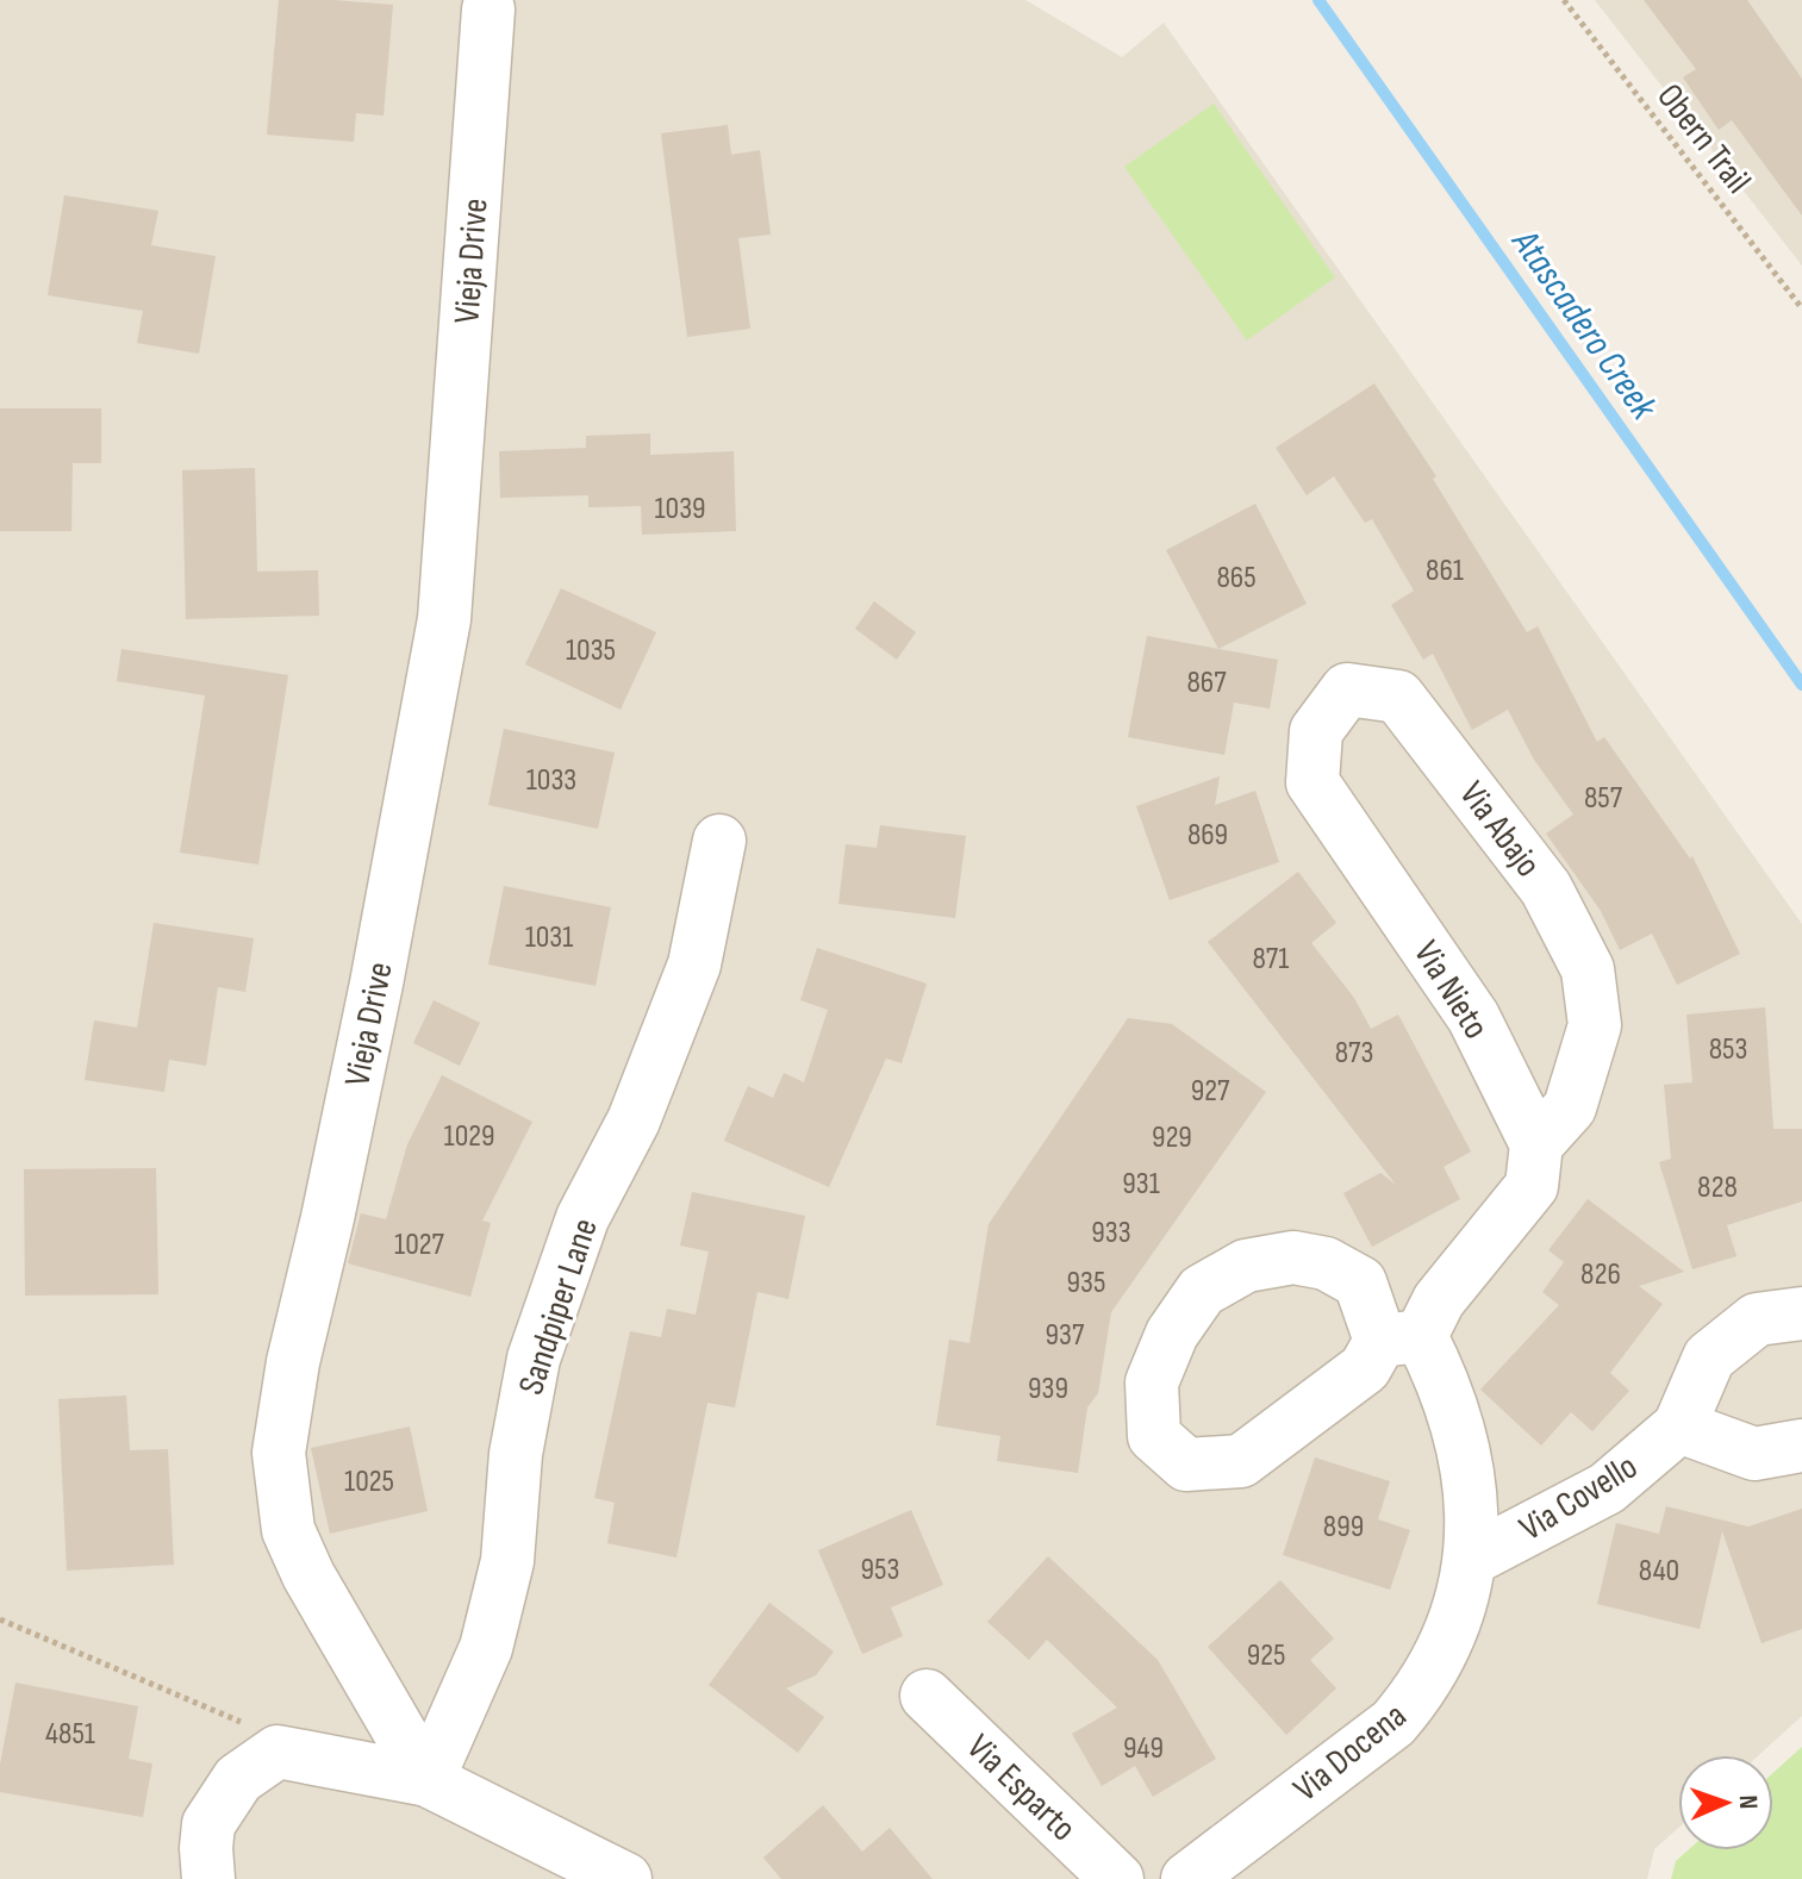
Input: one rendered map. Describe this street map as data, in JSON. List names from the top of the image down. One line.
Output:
{"streets":{"street":["Vieja Drive","Via Abajo","Via Nieto","Sandpiper Lane","Via Covello","Via Docena","Via Esparto"],"path":["Obern Trail"]},"crossings":[["Vieja Drive","Sandpiper Lane"],["Via Abajo","Via Nieto"],["Via Covello","Via Docena"]],"water":["Atascadero Creek"],"house_numbers":["1039","861","865","1035","867","1033","857","869","1031","871","853","873","927","1029","929","931","828","933","1027","826","935","937","939","1025","899","953","840","925","4851","949"],"north":"right"}
